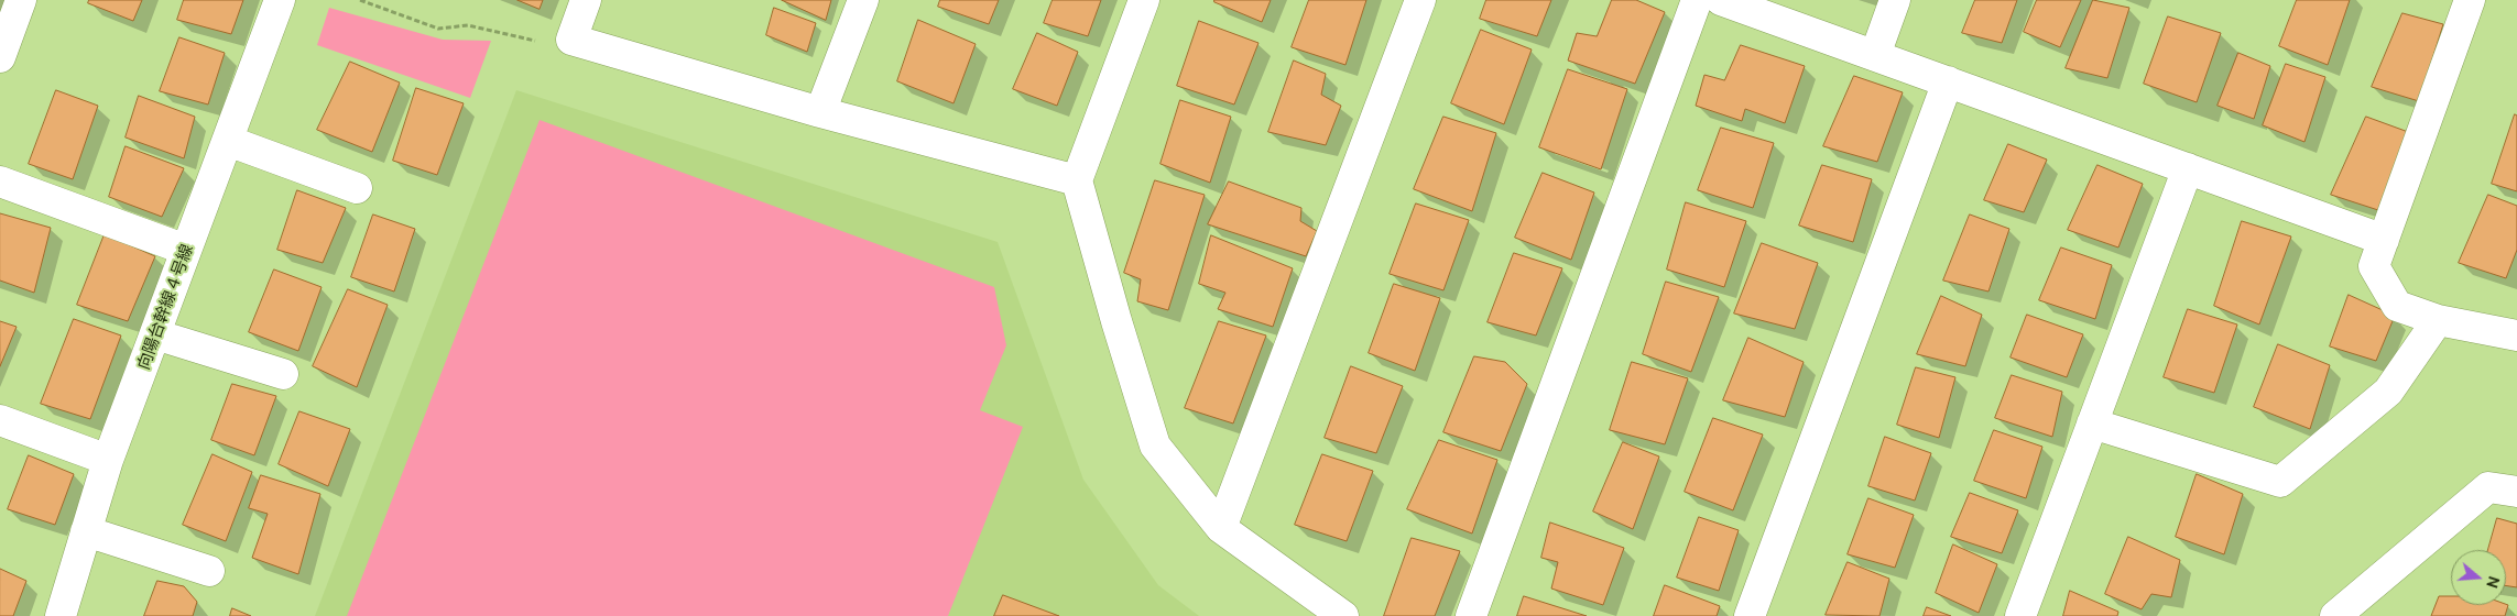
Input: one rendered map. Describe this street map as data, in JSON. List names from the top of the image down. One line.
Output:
{"streets":{"street":["向陽台幹線４号線"]},"north":"right"}
